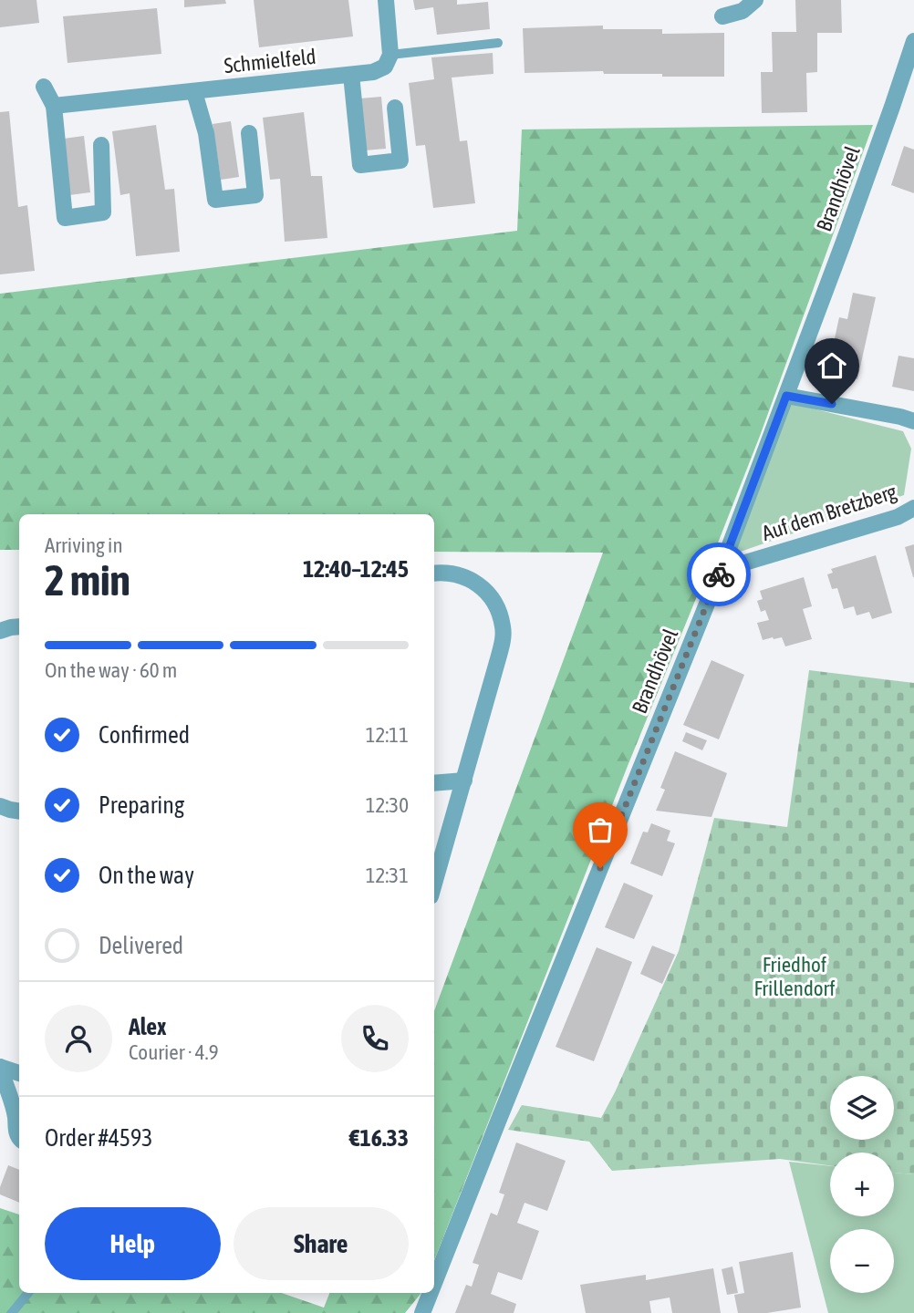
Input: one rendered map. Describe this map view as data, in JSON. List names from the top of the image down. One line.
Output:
{"streets":{"street":["Schmielfeld","Brandhövel","Auf dem Bretzberg"]},"crossings":[["Brandhövel","Auf dem Bretzberg"]],"parks":["Friedhof Frillendorf"],"page":{"heading":["2 min","Arriving in","12:40–12:45"],"panel":["Alex","Courier · 4.9","Order #4593","€16.33"],"bar":"On the way · 60 m","list":[["Confirmed","12:11"],["Preparing","12:30"],["On the way","12:31"],"Delivered"],"map_buttons":["+","−"],"buttons":["Help","Share"]}}
